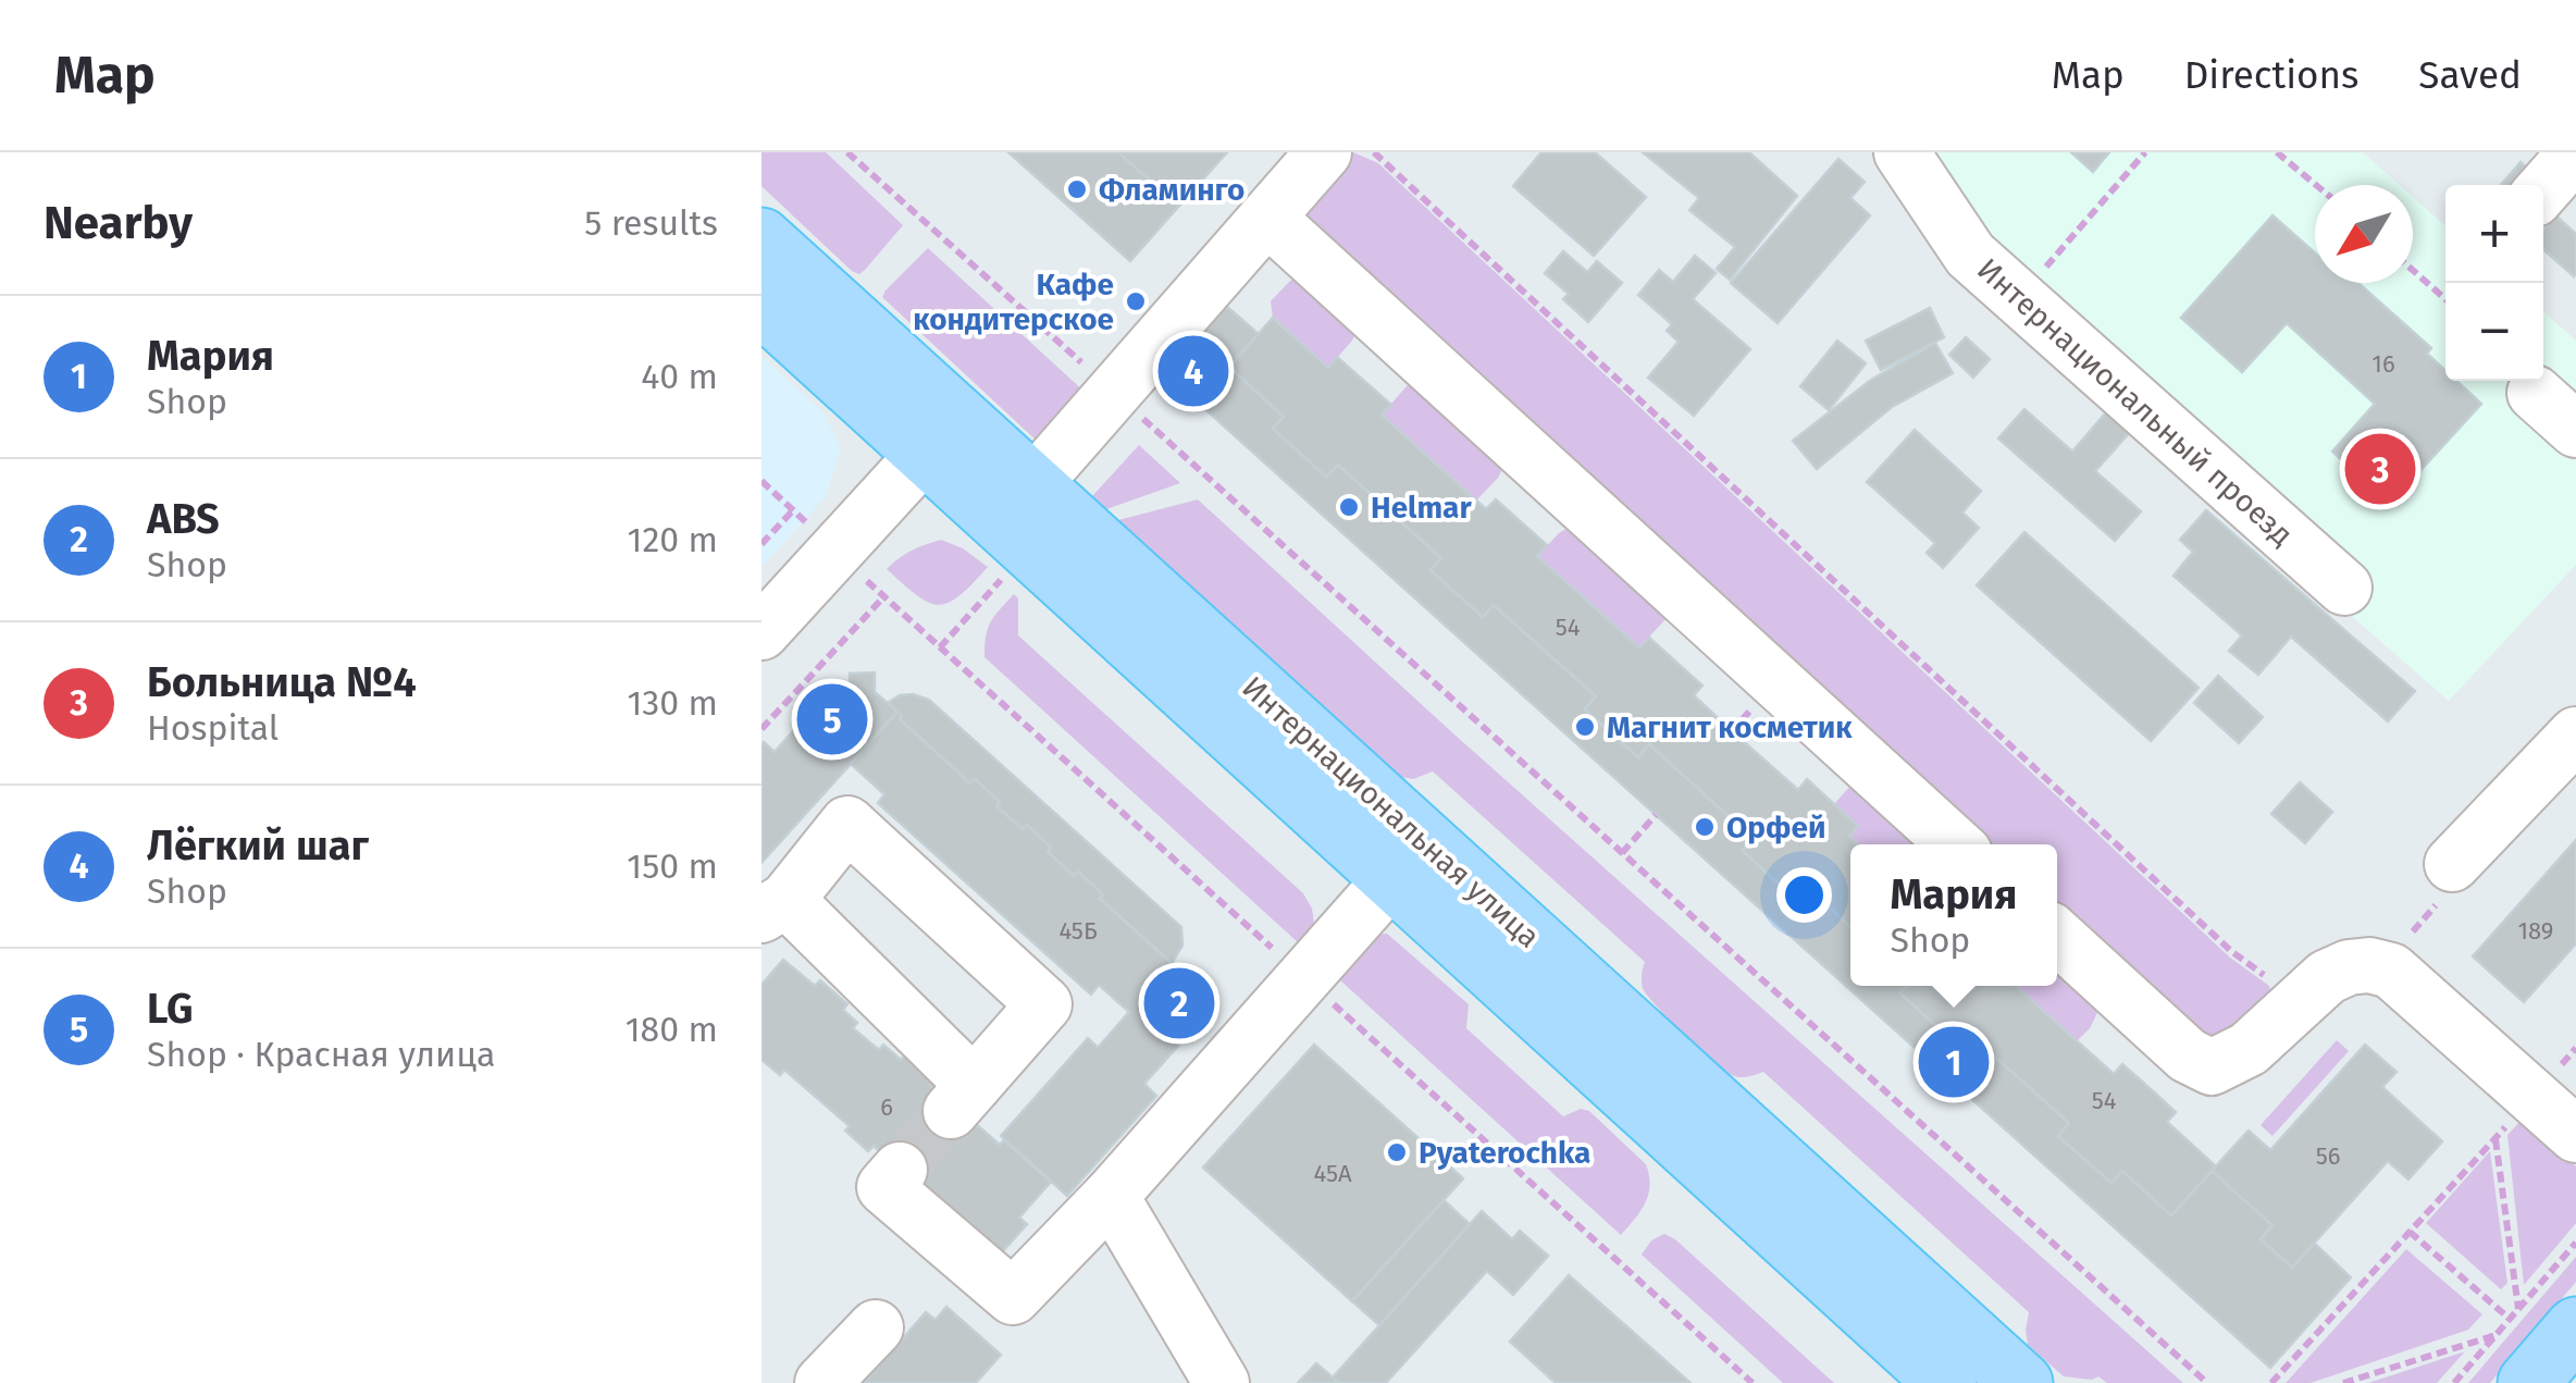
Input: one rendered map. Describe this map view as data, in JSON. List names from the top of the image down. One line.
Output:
{"streets":{"main road":["Интернациональная улица"],"street":["Интернациональный проезд"]},"places":["Фламинго","Кафе кондитерское","Helmar","Магнит косметик","Орфей","Pyaterochka"],"house_numbers":["16","54","45Б","189","54","6","56","45А"],"north":"bottom left","page":{"header":"Map","nav":["Map","Directions","Saved"],"heading":["Nearby","5 results"],"map_buttons":["+","−"],"list":[{"mark":"1","name":"Мария","note":"Shop","value":"40 m"},{"mark":"2","name":"ABS","note":"Shop","value":"120 m"},{"mark":"3","name":"Больница №4","note":"Hospital","value":"130 m"},{"mark":"4","name":"Лёгкий шаг","note":"Shop","value":"150 m"},{"mark":"5","name":"LG","note":"Shop · Красная улица","value":"180 m"}],"pins":["4","3","5","2","1"],"popup":["Мария","Shop"]}}
